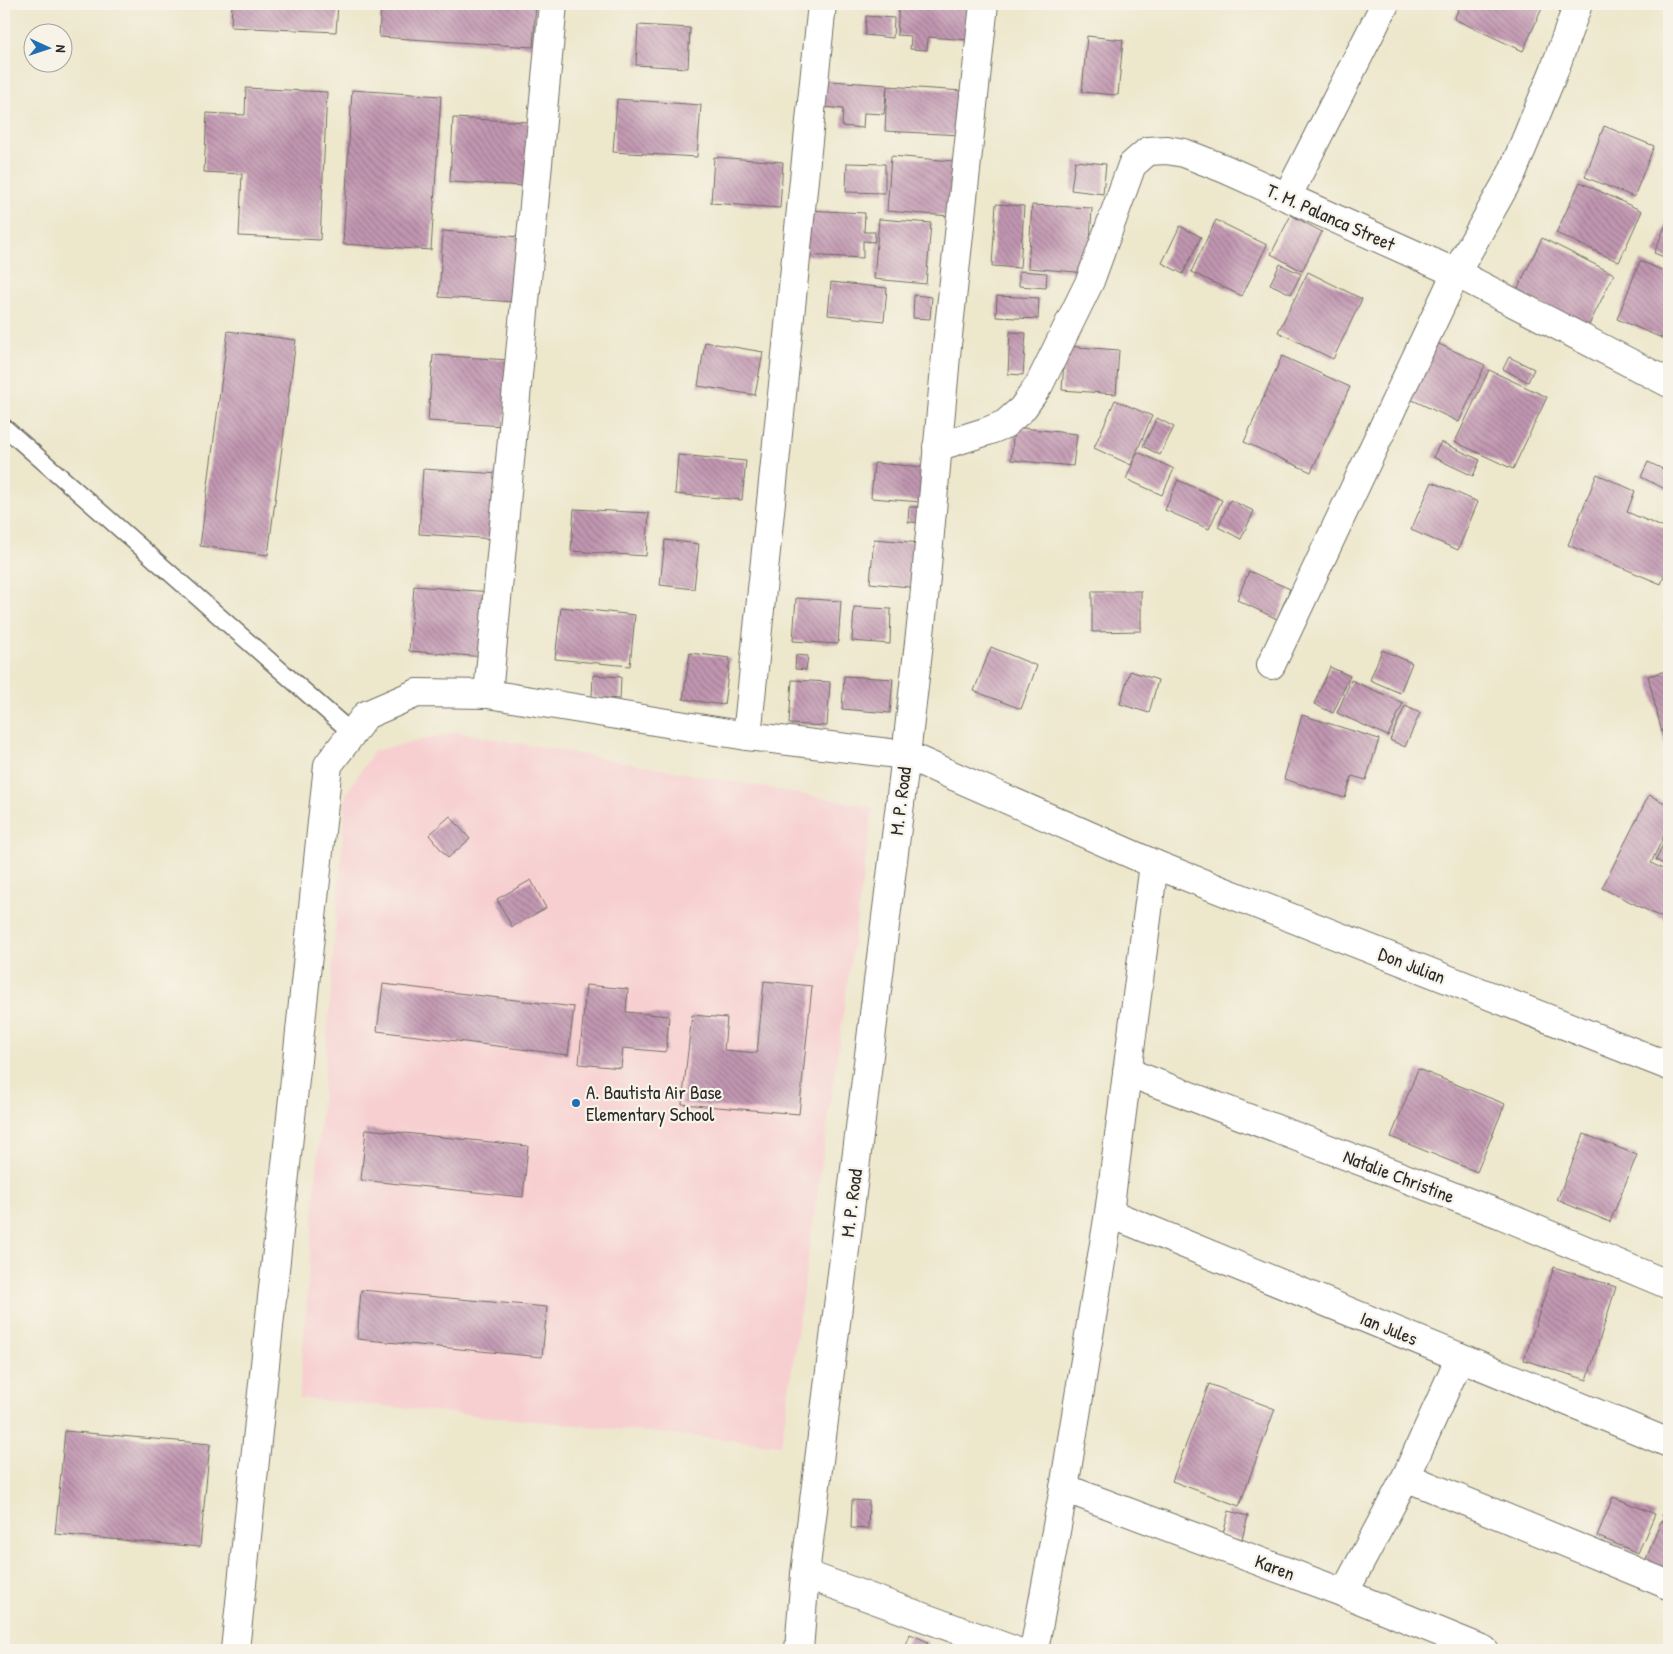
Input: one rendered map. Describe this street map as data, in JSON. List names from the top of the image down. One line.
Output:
{"streets":{"street":["T. M. Palanca Street","M. P. Road","Don Julian","Natalie Christine","Ian Jules","Karen"]},"crossings":[["T. M. Palanca Street","M. P. Road"],["M. P. Road","Don Julian"]],"places":["A. Bautista Air Base Elementary School"],"north":"right"}
